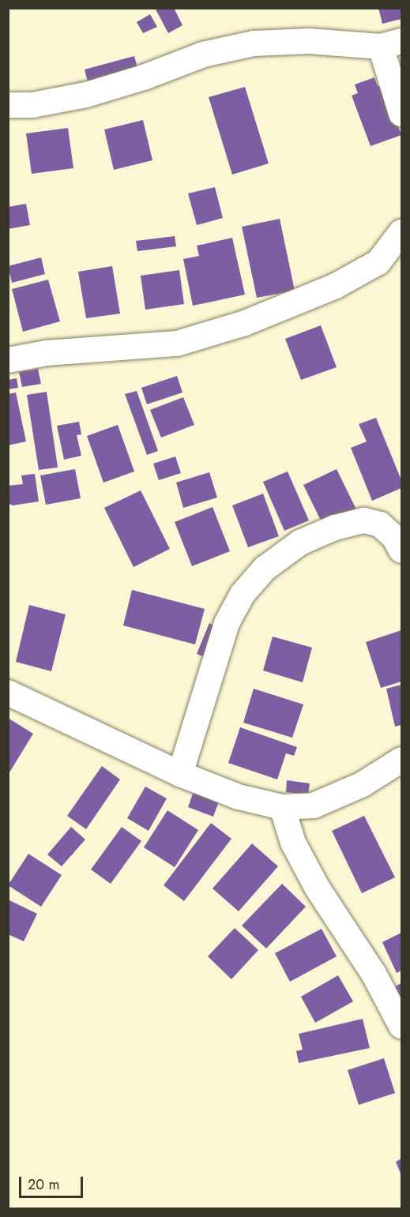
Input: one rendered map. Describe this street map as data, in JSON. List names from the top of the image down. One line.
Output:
{"scale_bar":"20 m"}
